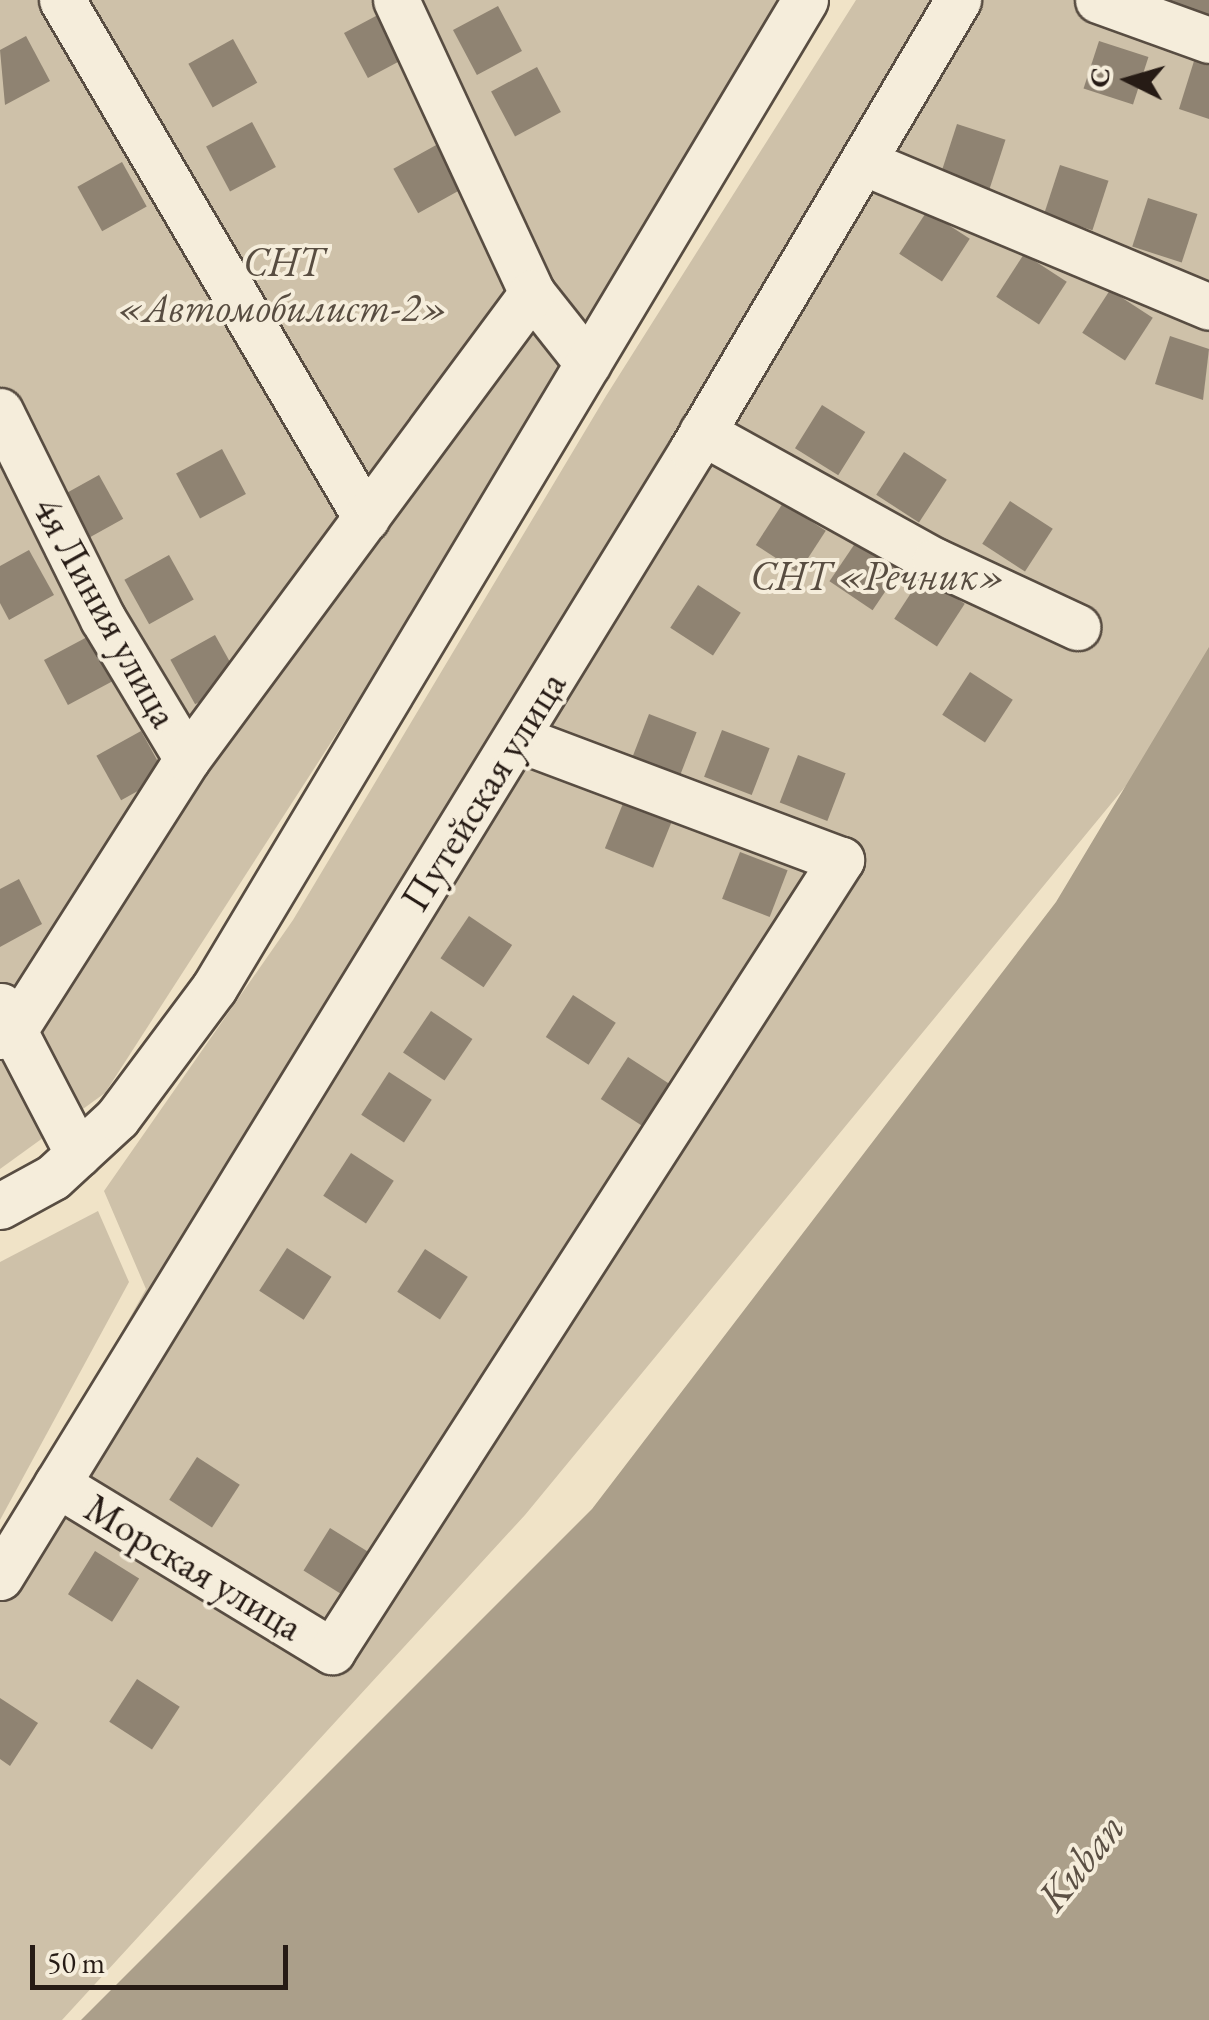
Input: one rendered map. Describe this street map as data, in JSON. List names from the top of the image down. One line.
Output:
{"streets":{"street":["4я Линия улица","Путейская улица","Морская улица"]},"crossings":[["Путейская улица","Морская улица"]],"water":["Kuban"],"parks":["СНТ «Автомобилист-2»","СНТ «Речник»"],"scale_bar":"50 m","north":"left"}
